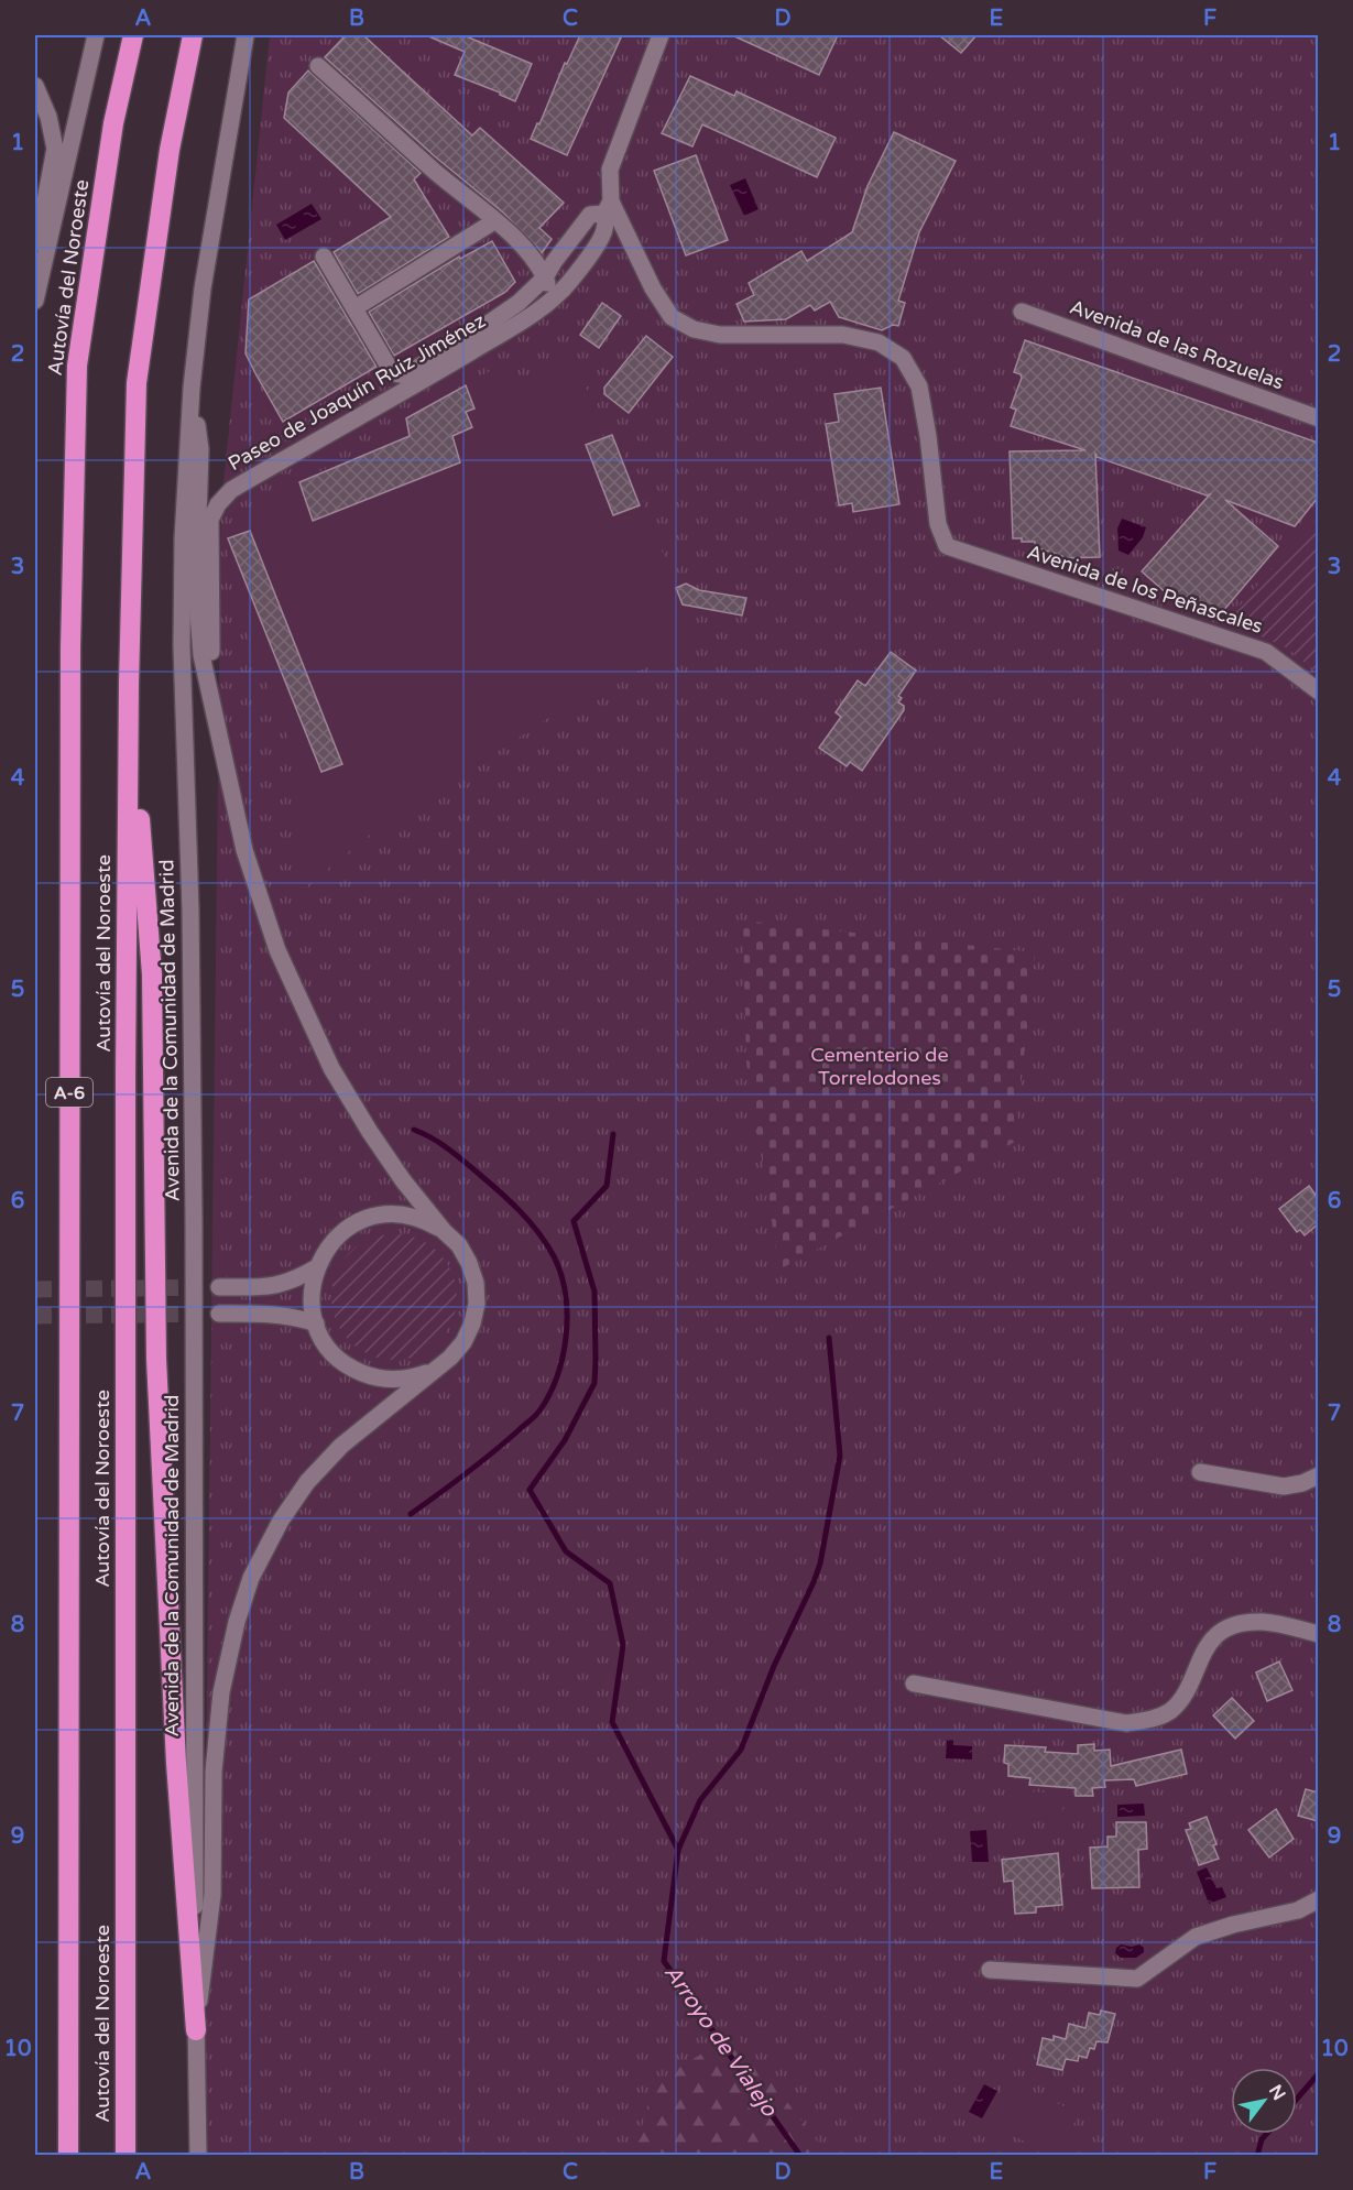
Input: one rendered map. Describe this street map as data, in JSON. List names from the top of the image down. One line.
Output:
{"streets":{"highway":["Autovía del Noroeste","A-6"],"street":["Avenida de las Rozuelas","Paseo de Joaquín Ruiz Jiménez","Avenida de los Peñascales","Avenida de la Comunidad de Madrid"]},"crossings":[["Paseo de Joaquín Ruiz Jiménez","Avenida de los Peñascales"]],"water":["Arroyo de Vialejo"],"parks":["Cementerio de Torrelodones"],"north":"top right","grid":{"columns":["A","B","C","D","E","F"],"rows":["1","2","3","4","5","6","7","8","9","10"]}}
